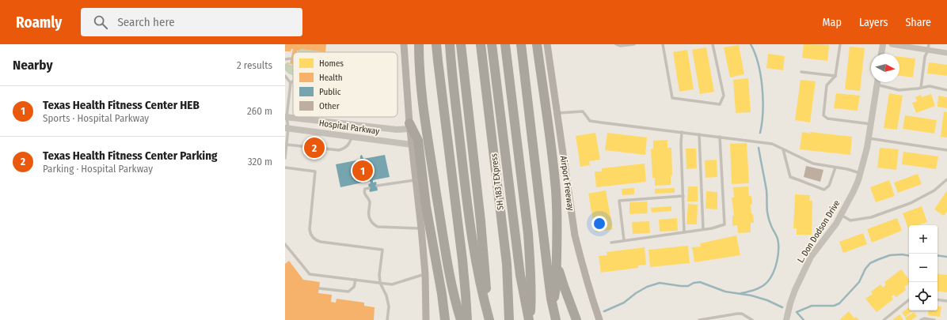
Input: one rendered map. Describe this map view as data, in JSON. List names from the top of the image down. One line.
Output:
{"streets":{"highway":["SH 183 TEXpress"],"main road":["Airport Freeway"],"street":["Hospital Parkway","L. Don Dodson Drive"]},"legend":["Homes","Health","Public","Other"],"north":"right","page":{"header":"Roamly","search":"Search here","nav":["Map","Layers","Share"],"heading":["Nearby","2 results"],"list":[{"mark":"1","name":"Texas Health Fitness Center HEB","note":"Sports · Hospital Parkway","value":"260 m"},{"mark":"2","name":"Texas Health Fitness Center Parking","note":"Parking · Hospital Parkway","value":"320 m"}],"pins":["2","1"],"map_buttons":["+","−"]}}
